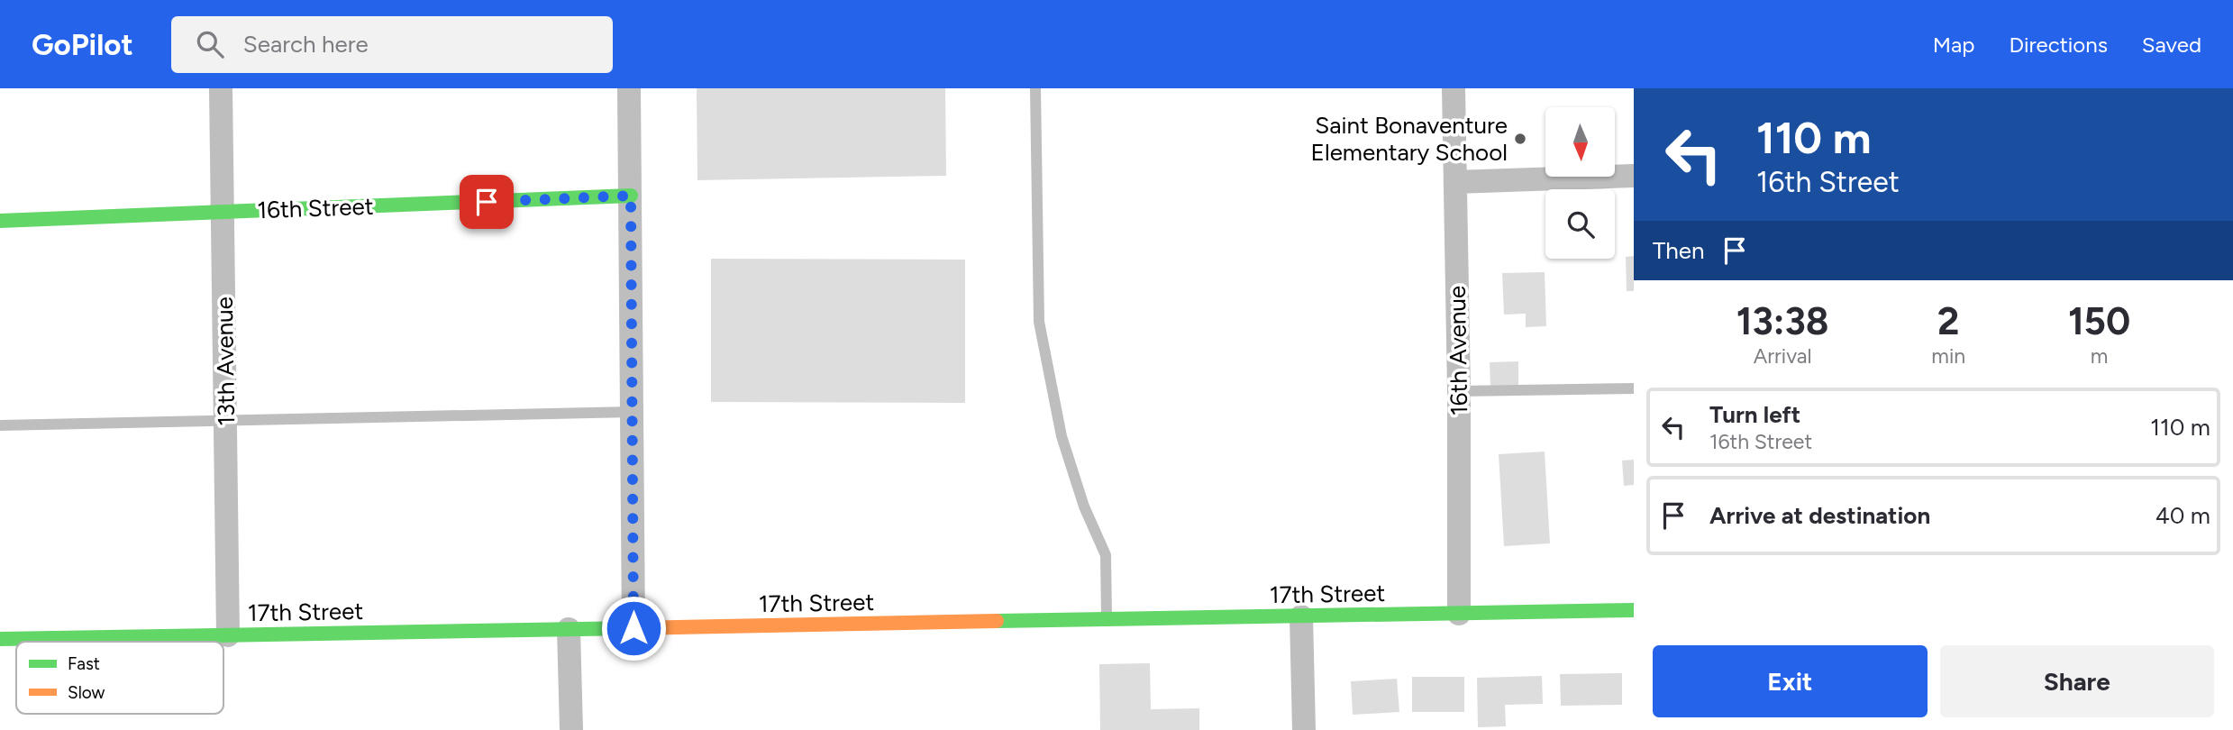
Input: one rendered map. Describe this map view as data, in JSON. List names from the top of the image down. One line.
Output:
{"streets":{"main road":["16th Street","17th Street"],"street":["16th Avenue","13th Avenue"]},"crossings":[["16th Street","13th Avenue"],["16th Avenue","17th Street"],["13th Avenue","17th Street"]],"places":["Saint Bonaventure Elementary School"],"legend":["Fast","Slow"],"north":"bottom","page":{"header":"GoPilot","search":"Search here","nav":["Map","Directions","Saved"],"turn":["110 m","16th Street"],"then":"Then","eta":["13:38","Arrival","2","min","150","m"],"list":[{"name":"Turn left","note":"16th Street","value":"110 m"},{"name":"Arrive at destination","value":"40 m"}],"buttons":["Exit","Share"]}}
